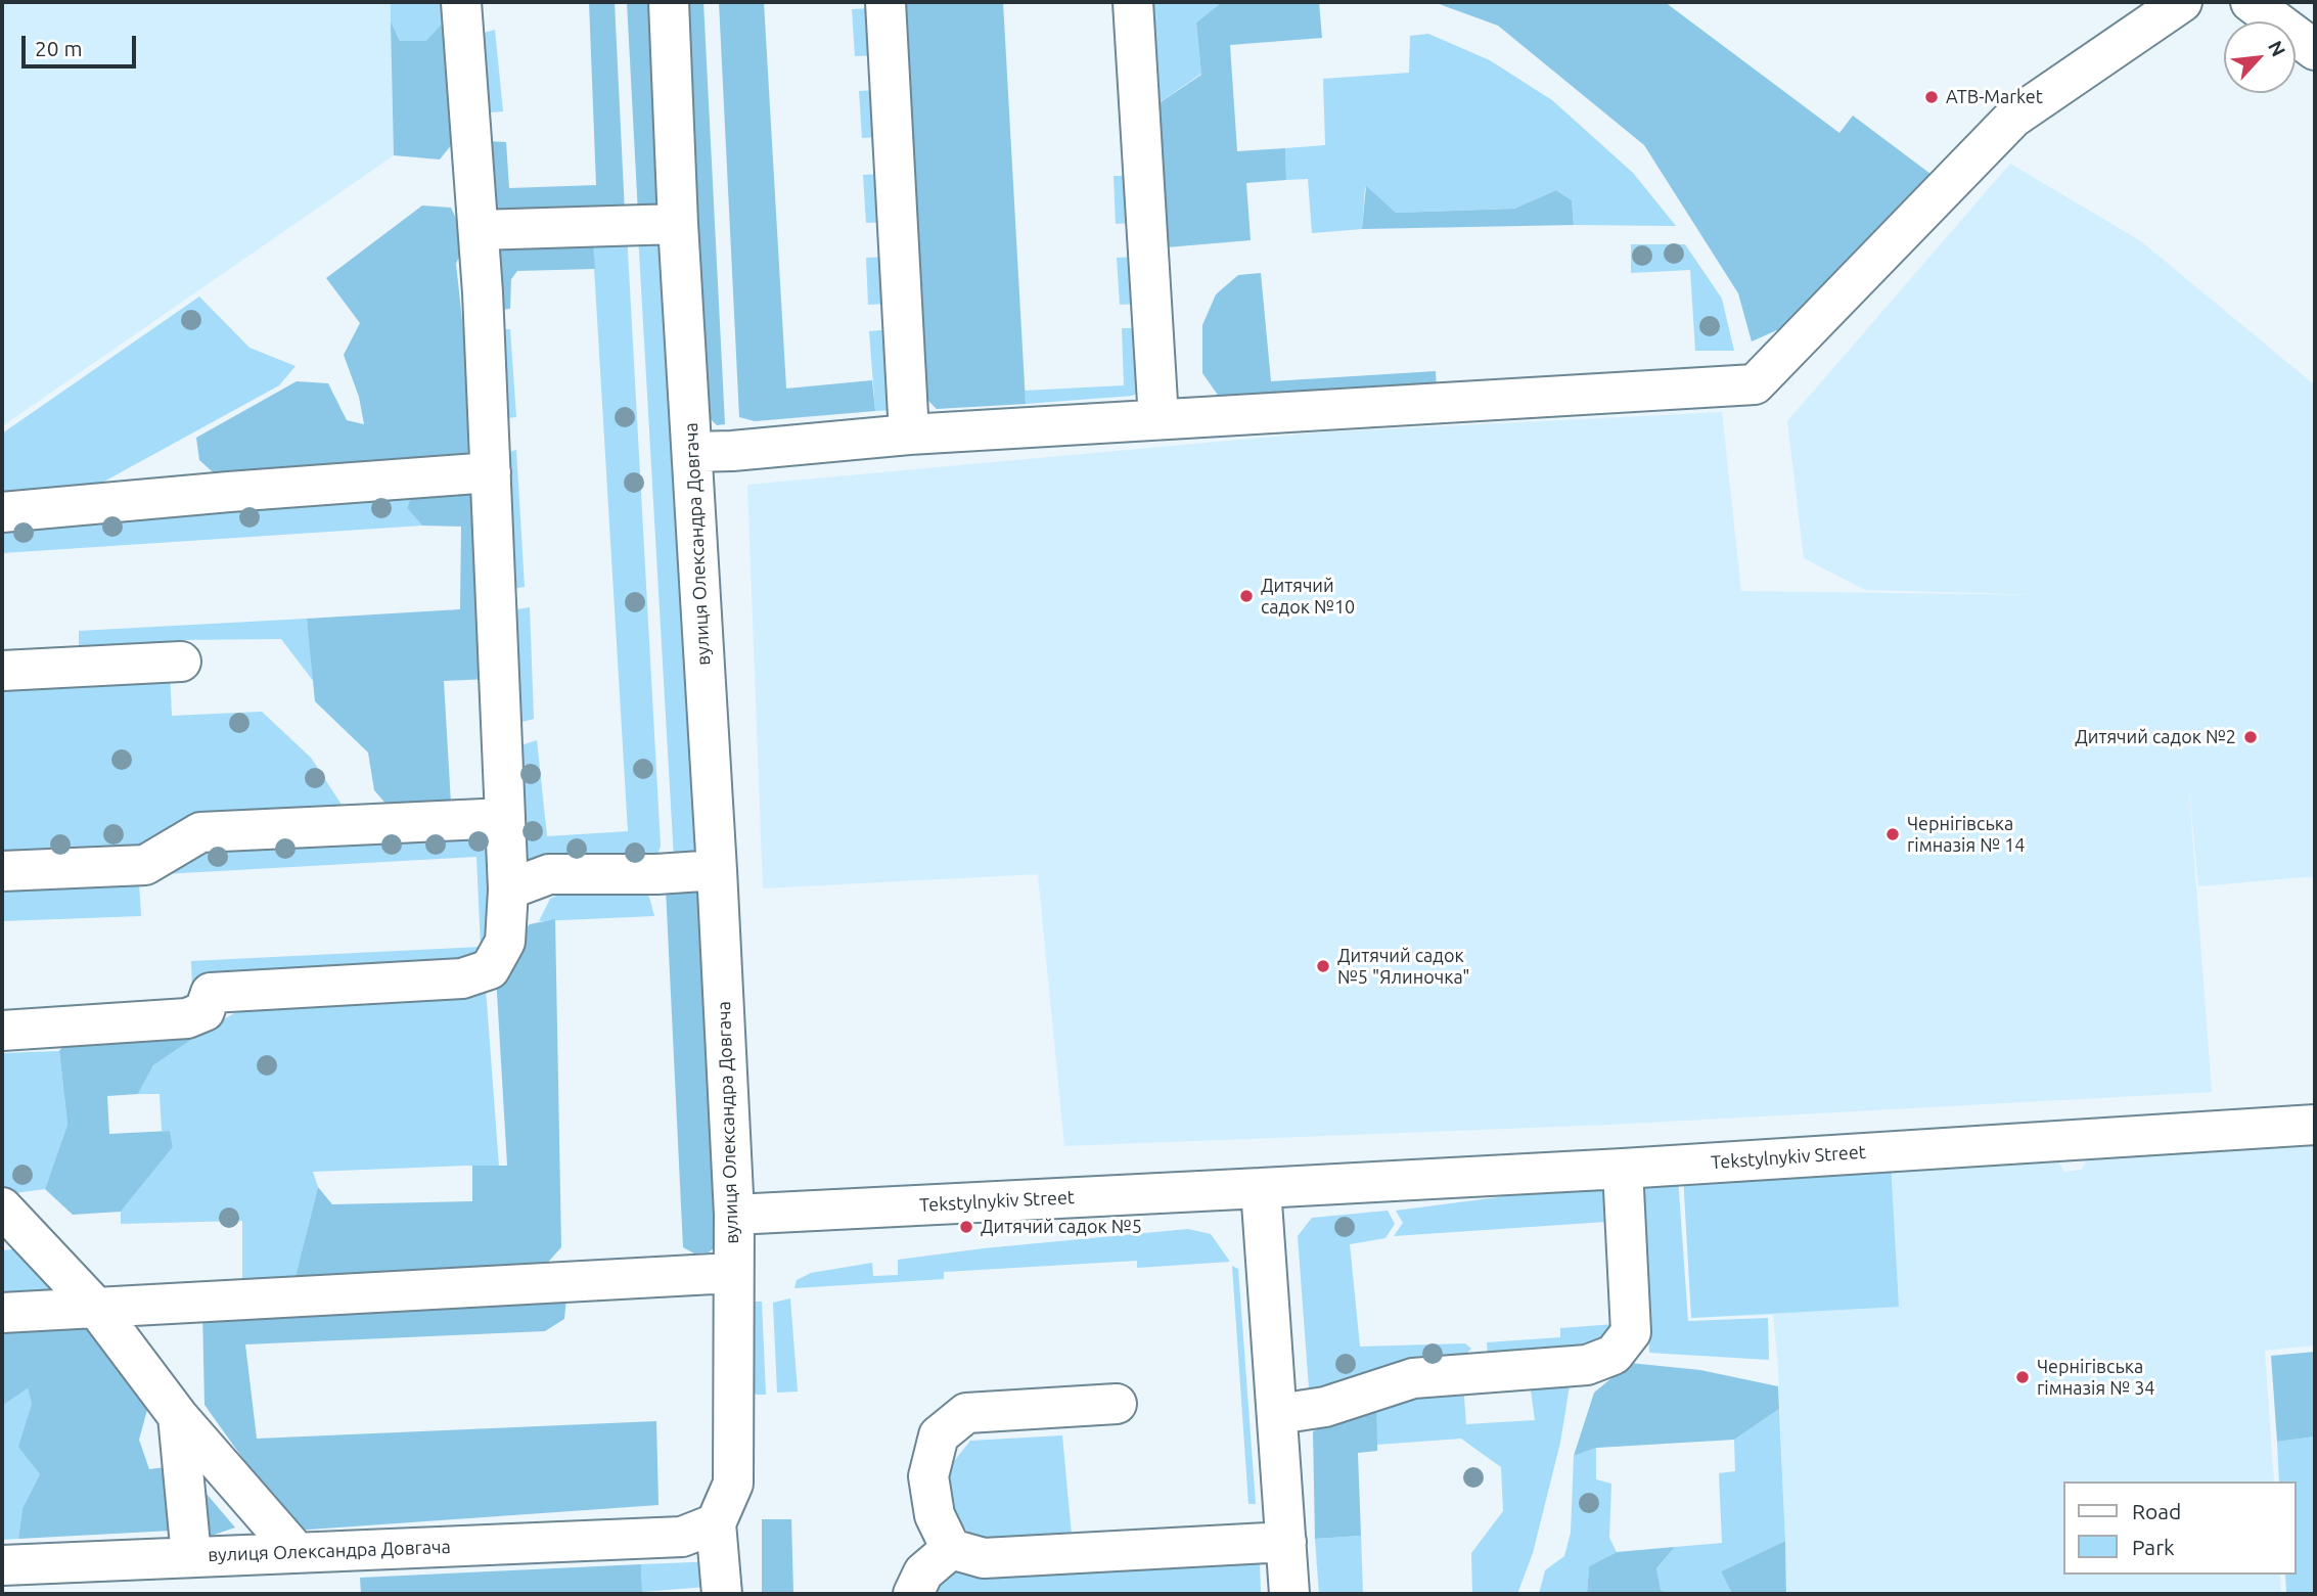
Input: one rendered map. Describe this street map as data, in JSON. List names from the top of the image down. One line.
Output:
{"streets":{"street":["вулиця Олександра Довгача","Tekstylnykiv Street"]},"crossings":[["вулиця Олександра Довгача","Tekstylnykiv Street"]],"places":["ATB-Market","Дитячий садок №10","Дитячий садок №2","Чернігівська гімназія № 14","Дитячий садок №5 \"Ялиночка\"","Дитячий садок №5","Чернігівська гімназія № 34"],"legend":["Road","Park"],"scale_bar":"20 m","north":"top right"}
